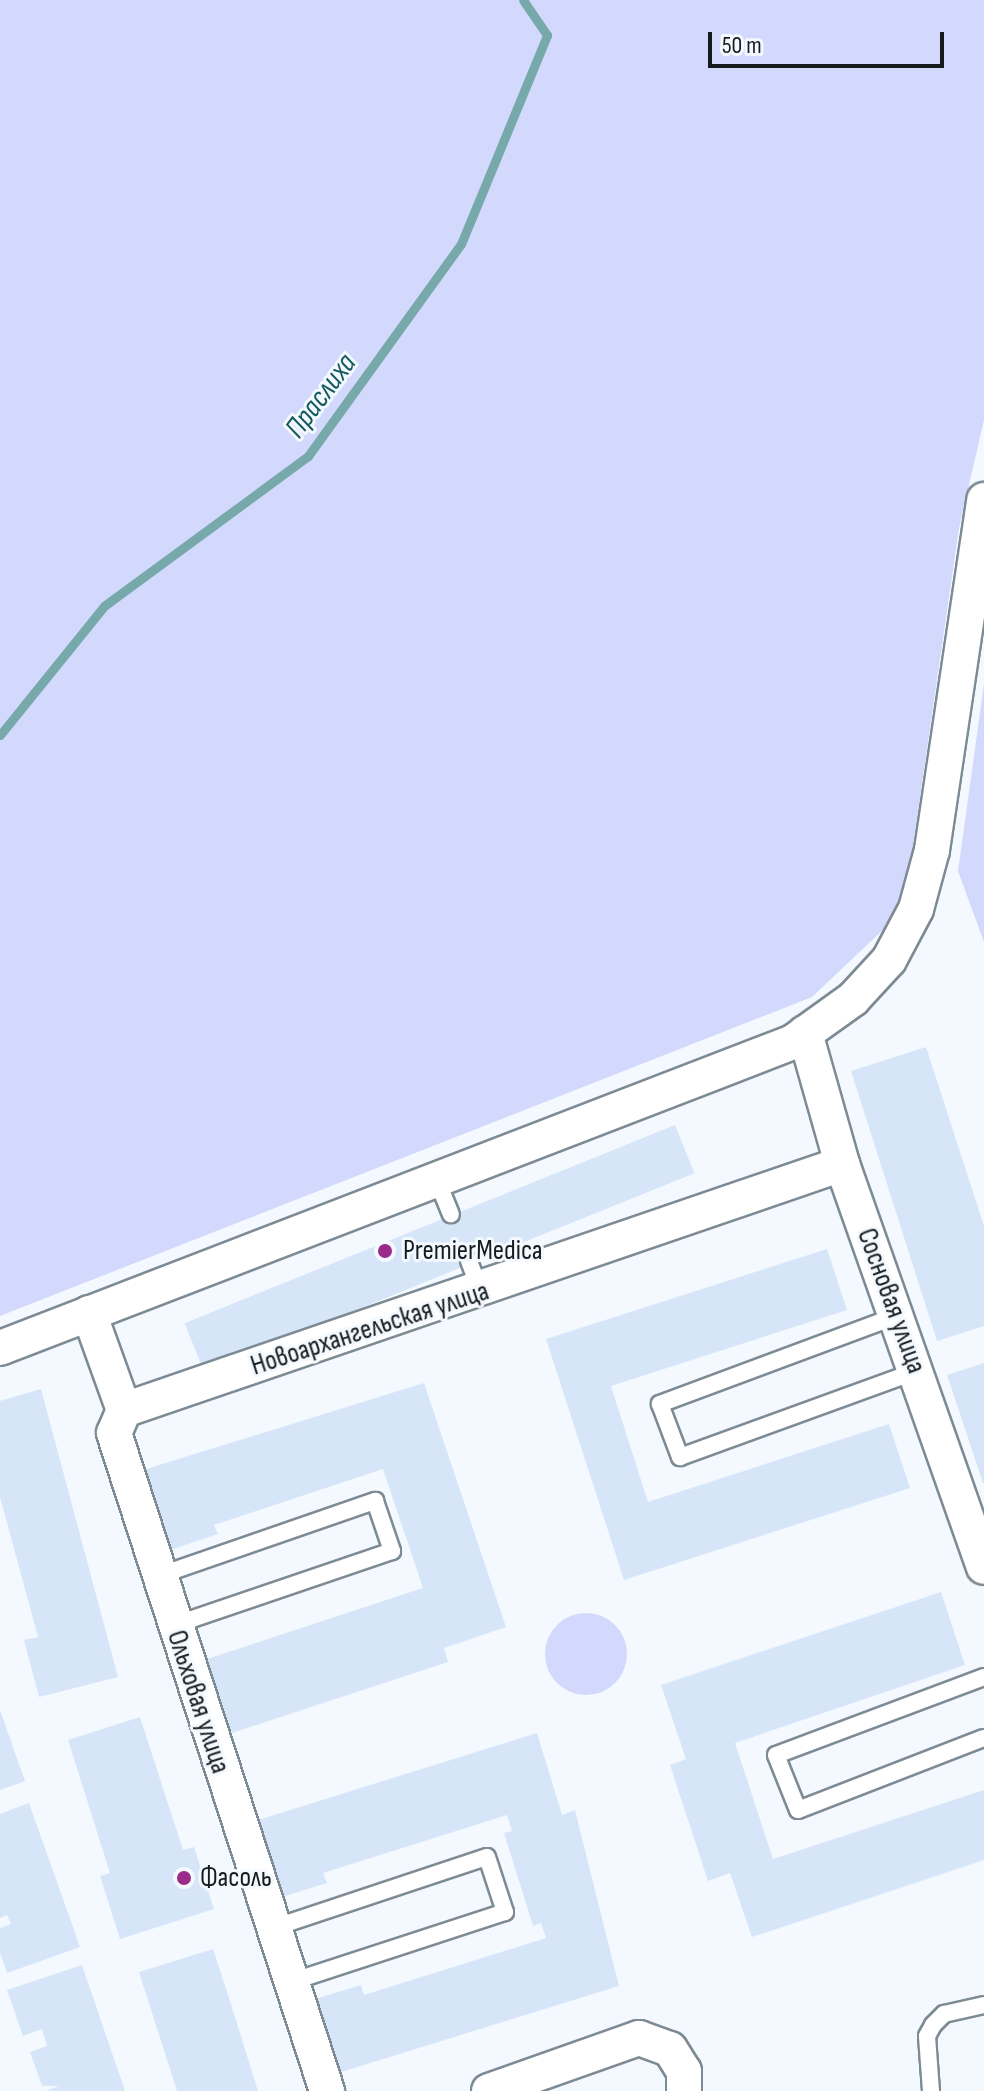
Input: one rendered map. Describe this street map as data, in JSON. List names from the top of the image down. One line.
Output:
{"streets":{"street":["Сосновая улица","Новоархангельская улица","Ольховая улица"]},"crossings":[["Сосновая улица","Новоархангельская улица"],["Новоархангельская улица","Ольховая улица"]],"water":["Праслиха"],"places":["PremierMedica","Фасоль"],"scale_bar":"50 m"}
